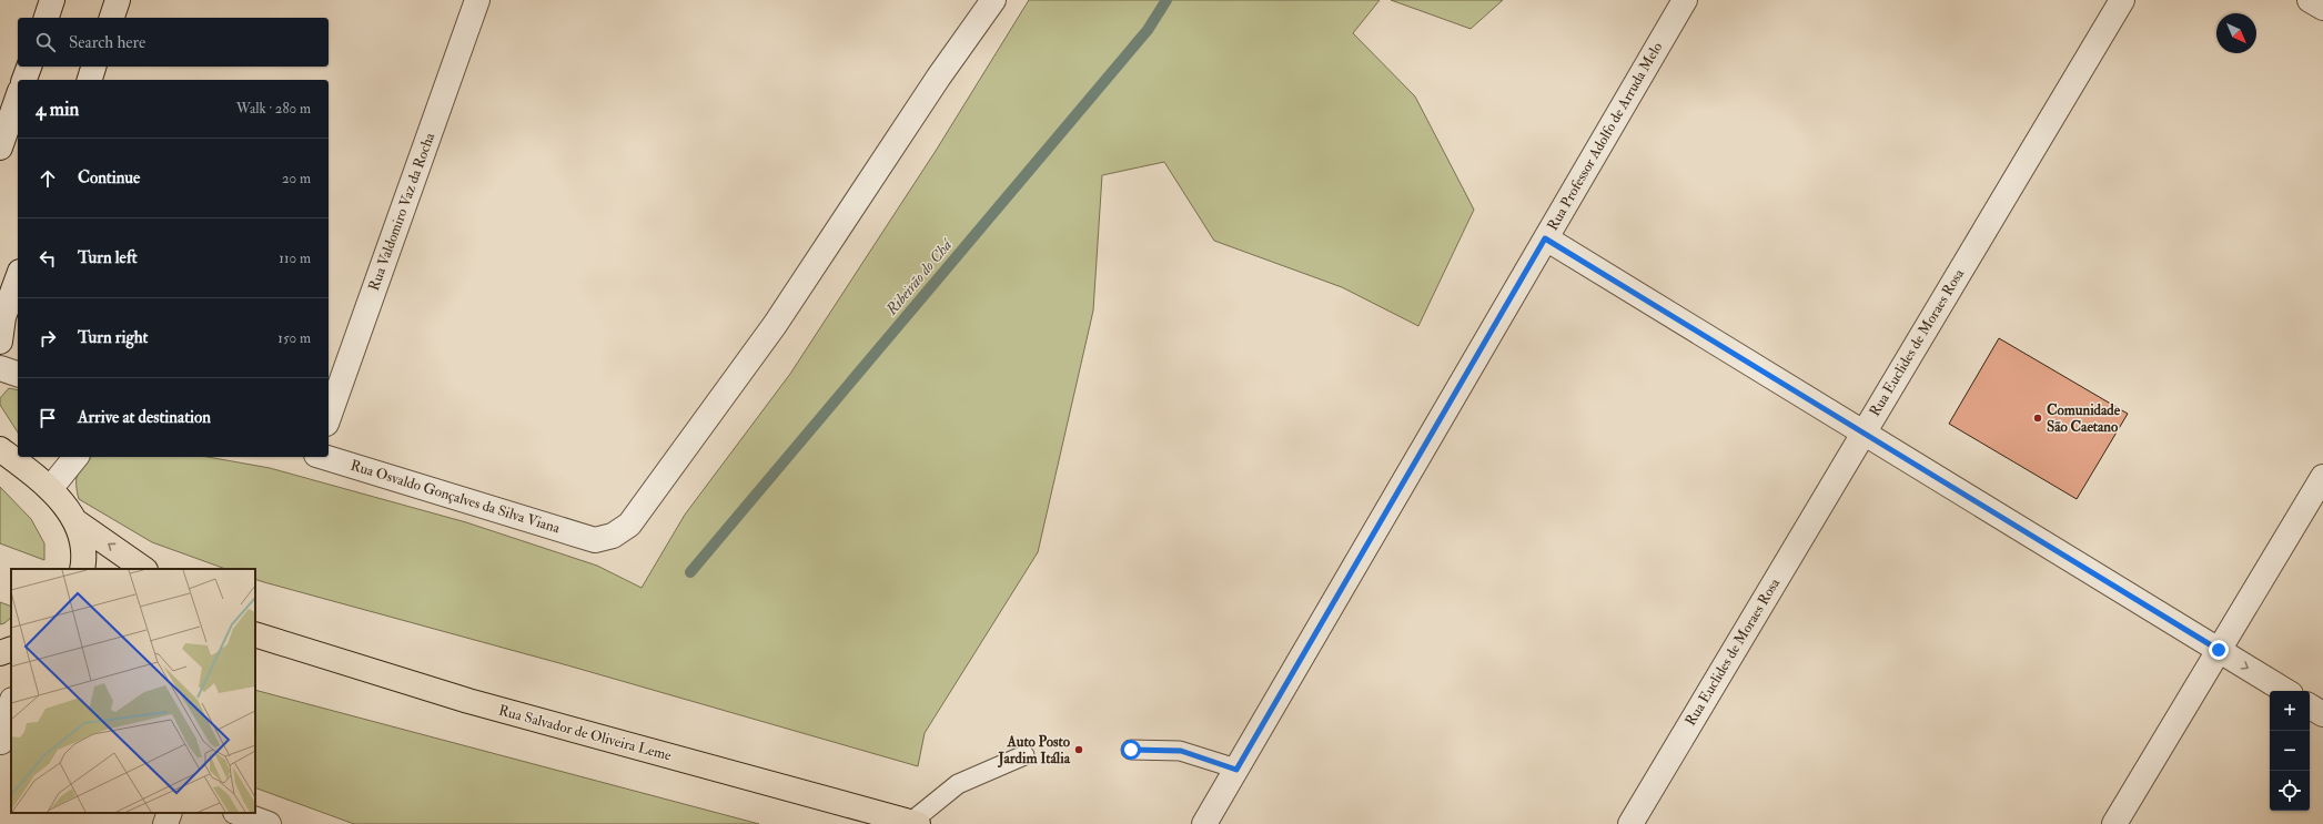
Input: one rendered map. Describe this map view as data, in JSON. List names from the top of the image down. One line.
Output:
{"streets":{"main road":["Rua Salvador de Oliveira Leme"],"street":["Rua Professor Adolfo de Arruda Melo","Rua Valdomiro Vaz da Rocha","Rua Euclides de Moraes Rosa","Rua Osvaldo Gonçalves da Silva Viana"]},"water":["Ribeirão do Chá"],"places":["Comunidade São Caetano","Auto Posto Jardim Itália"],"north":"bottom right","page":{"search":"Search here","heading":["4 min","Walk · 280 m"],"list":[["Continue","20 m"],["Turn left","110 m"],["Turn right","150 m"],"Arrive at destination"],"map_buttons":["+","−"]}}
